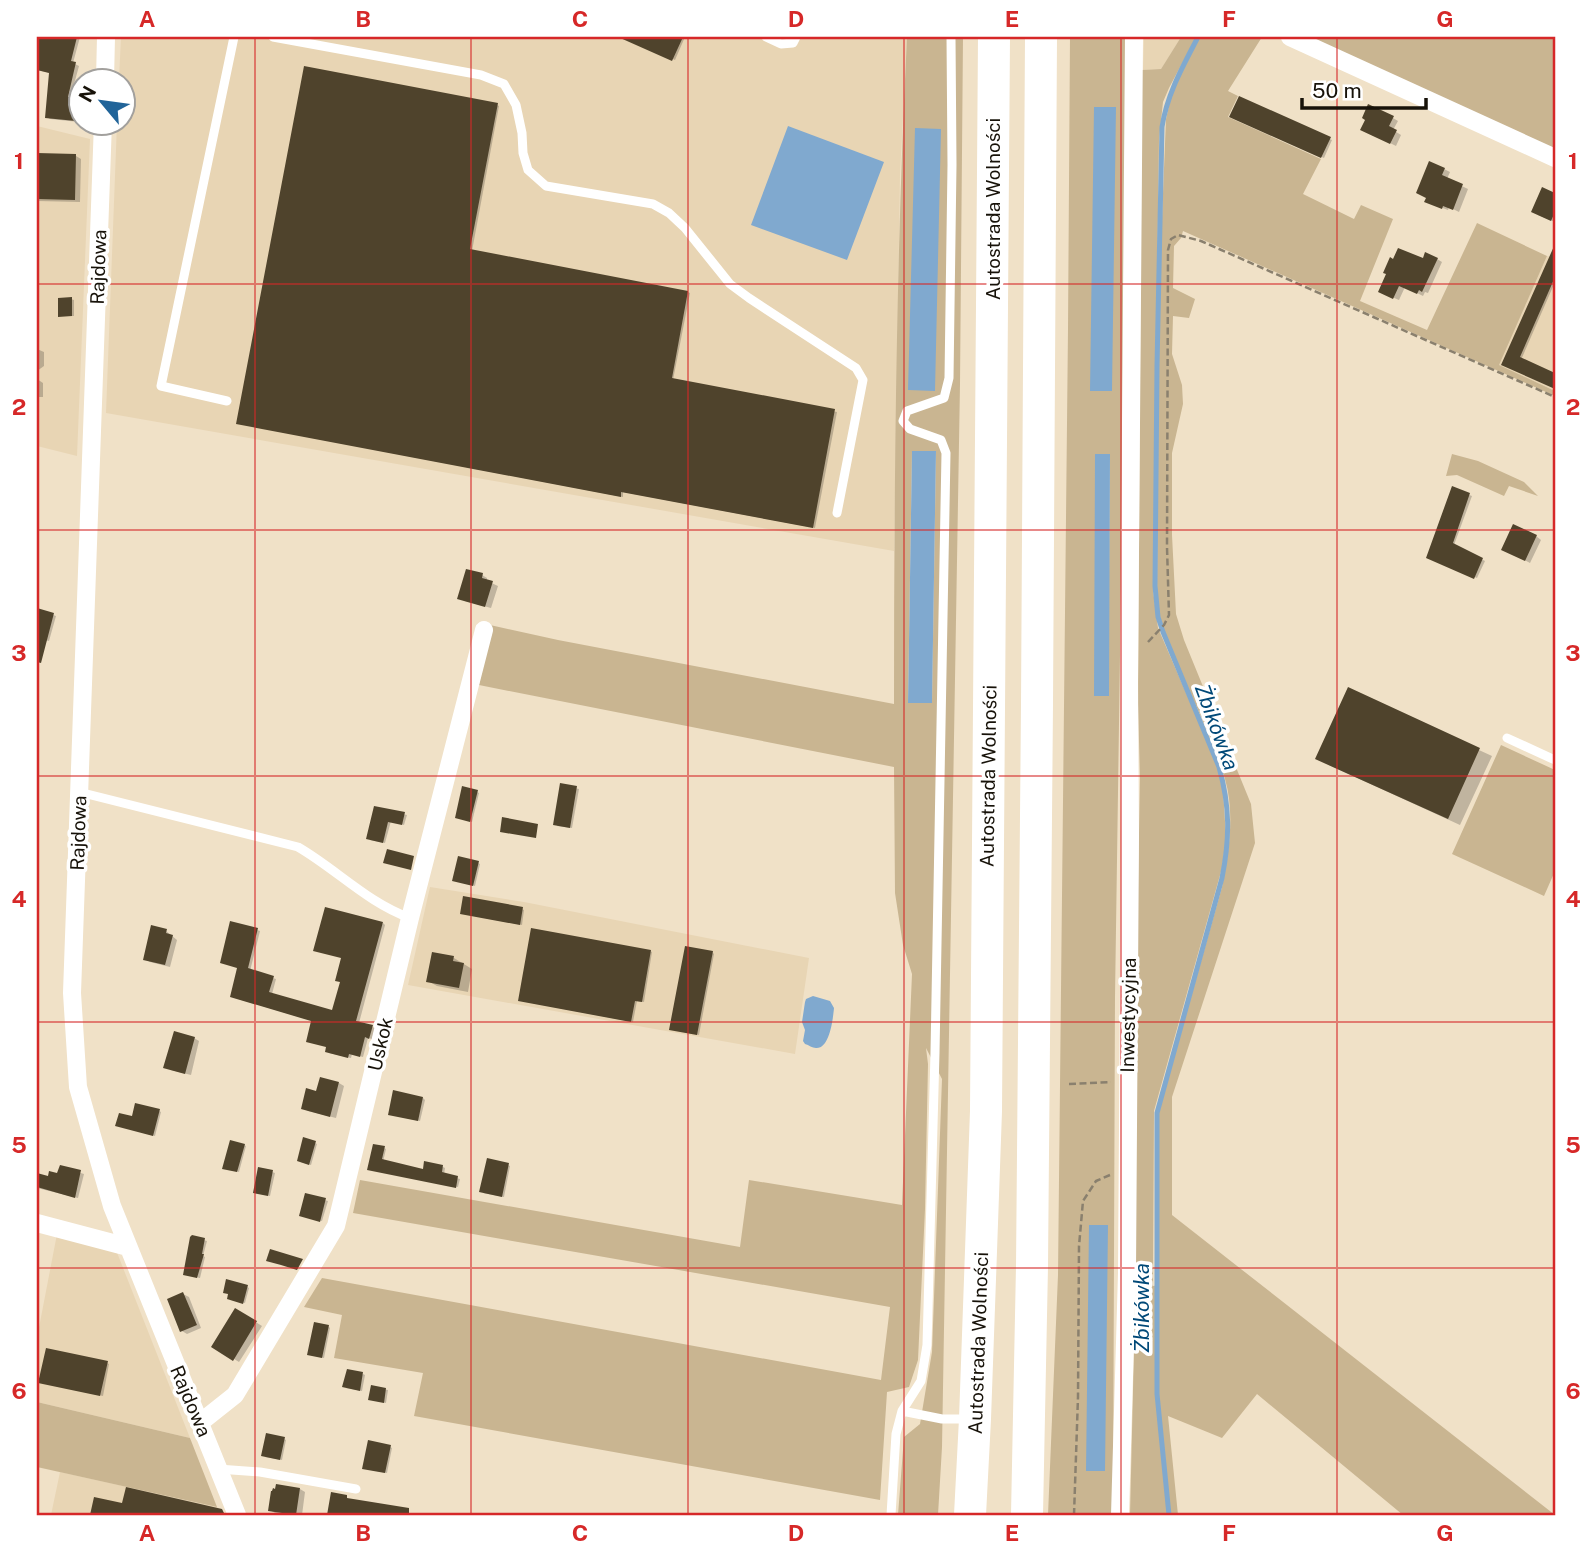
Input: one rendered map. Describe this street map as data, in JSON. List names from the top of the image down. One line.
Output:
{"streets":{"highway":["Autostrada Wolności"],"street":["Rajdowa","Inwestycyjna","Uskok"]},"crossings":[["Rajdowa","Uskok"]],"water":["Żbikówka"],"scale_bar":"50 m","north":"top left","grid":{"columns":["A","B","C","D","E","F","G"],"rows":["1","2","3","4","5","6"]}}
